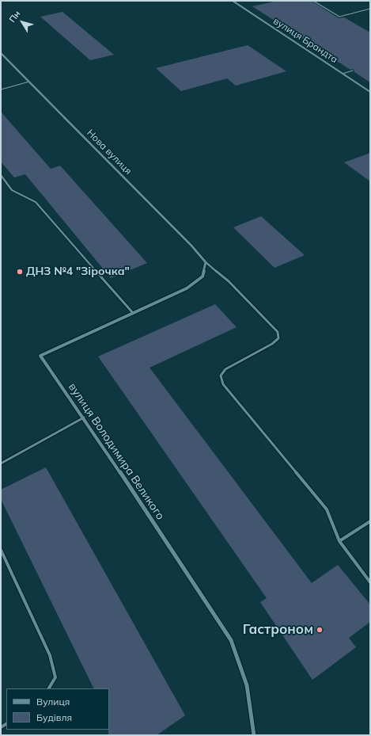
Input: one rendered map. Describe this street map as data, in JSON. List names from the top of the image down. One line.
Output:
{"streets":{"street":["вулиця Брандта","Нова вулиця","вулиця Володимира Великого"]},"crossings":[["Нова вулиця","вулиця Володимира Великого"]],"places":["ДНЗ №4 \"Зірочка\"","Гастроном"],"legend":["Вулиця","Будівля"],"north":"top left"}
